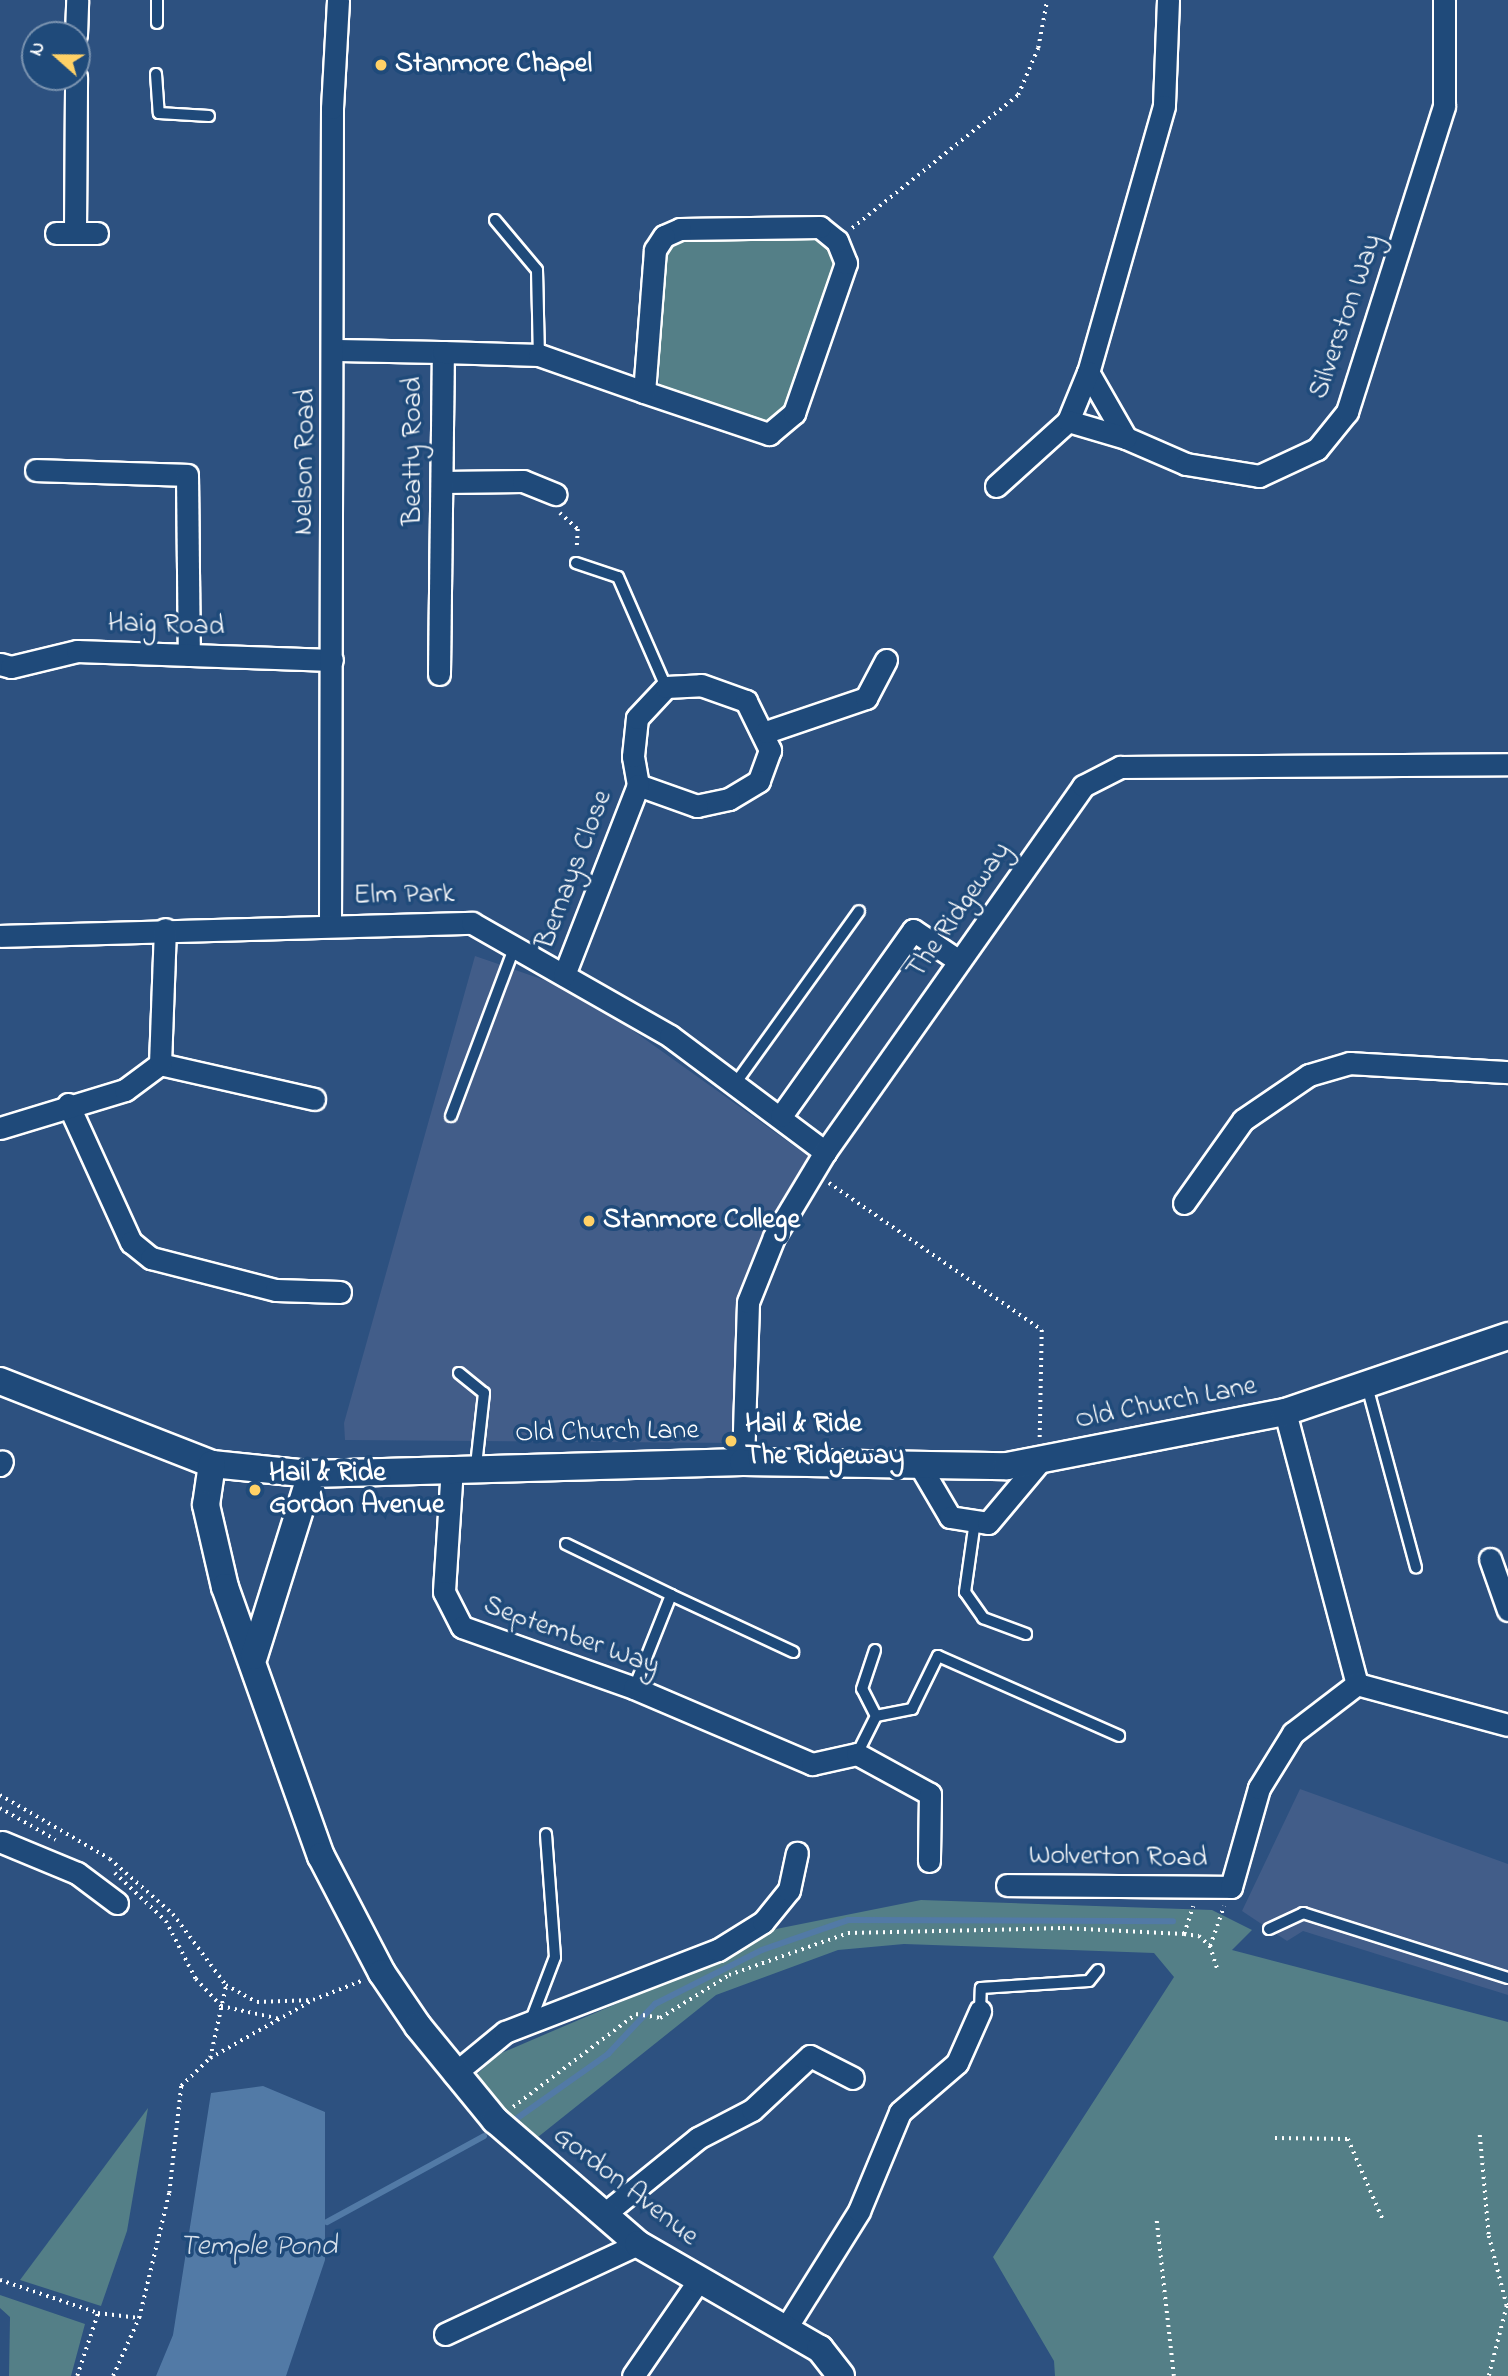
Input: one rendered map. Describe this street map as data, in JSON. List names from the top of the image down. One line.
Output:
{"streets":{"street":["Silverston Way","Beatty Road","Nelson Road","Haig Road","Bernays Close","Elm Park","The Ridgeway","Old Church Lane","September Way","Wolverton Road","Gordon Avenue"]},"crossings":[["Nelson Road","Haig Road"],["Nelson Road","Elm Park"],["Bernays Close","Elm Park"],["Elm Park","The Ridgeway"],["The Ridgeway","Old Church Lane"],["Old Church Lane","September Way"],["Old Church Lane","Gordon Avenue"]],"water":["Temple Pond"],"places":["Stanmore Chapel","Stanmore College","Hail & Ride The Ridgeway","Hail & Ride Gordon Avenue"],"north":"left"}
